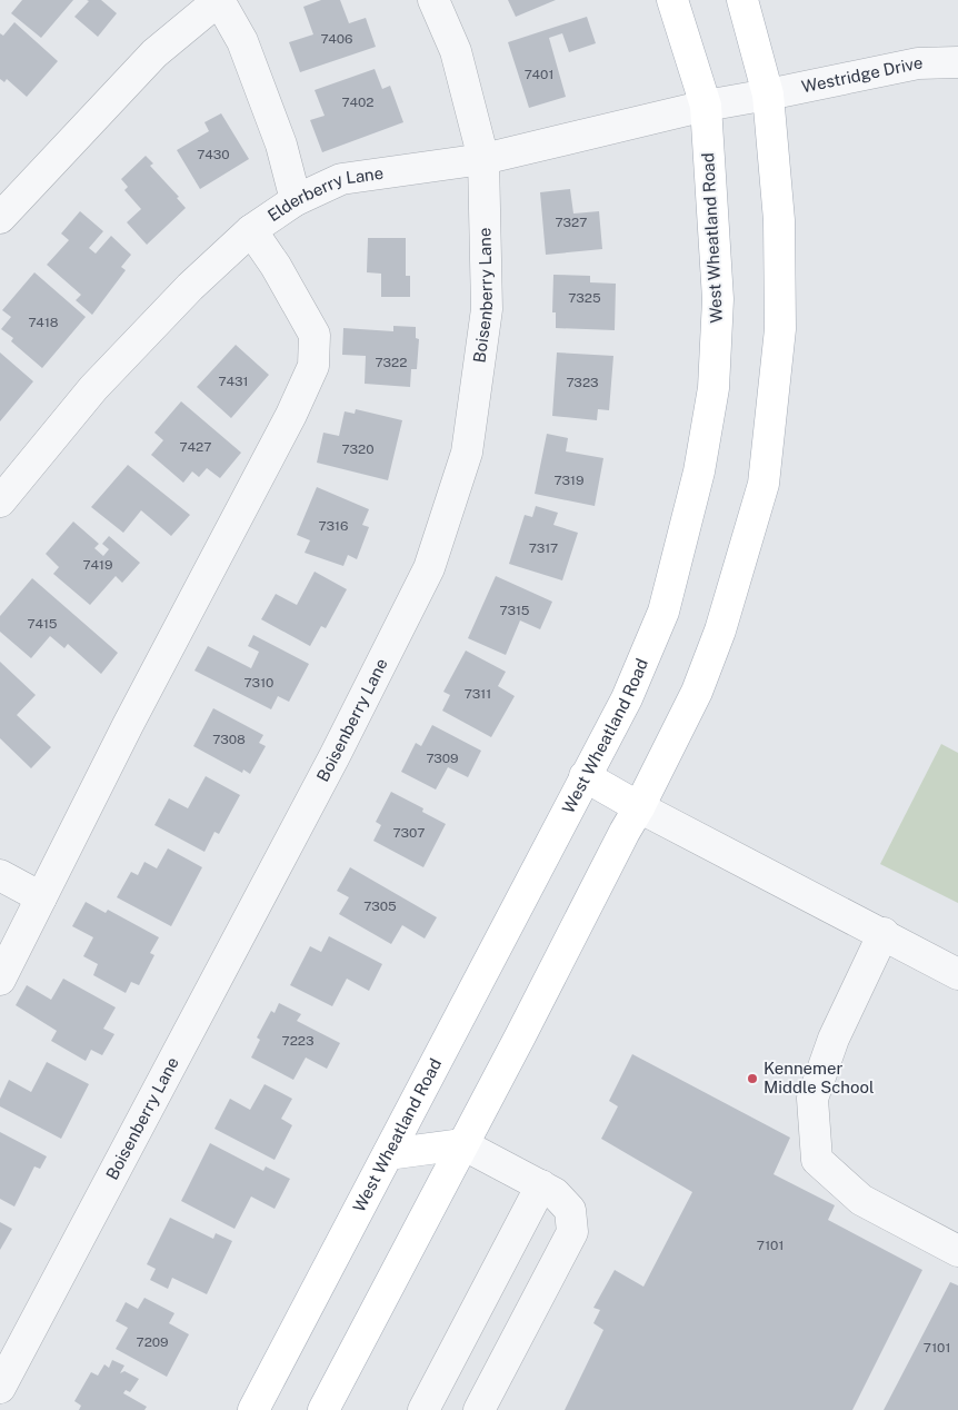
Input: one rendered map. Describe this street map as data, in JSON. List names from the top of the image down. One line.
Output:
{"streets":{"main road":["West Wheatland Road"],"street":["Westridge Drive","Elderberry Lane","Boisenberry Lane"]},"crossings":[["Westridge Drive","Elderberry Lane"],["Elderberry Lane","West Wheatland Road"],["Elderberry Lane","Boisenberry Lane"]],"places":["Kennemer Middle School"],"house_numbers":["7406","7401","7402","7430","7327","7325","7418","7322","7431","7323","7427","7320","7319","7316","7317","7419","7315","7415","7310","7311","7308","7309","7307","7305","7223","7101","7209","7101"]}
